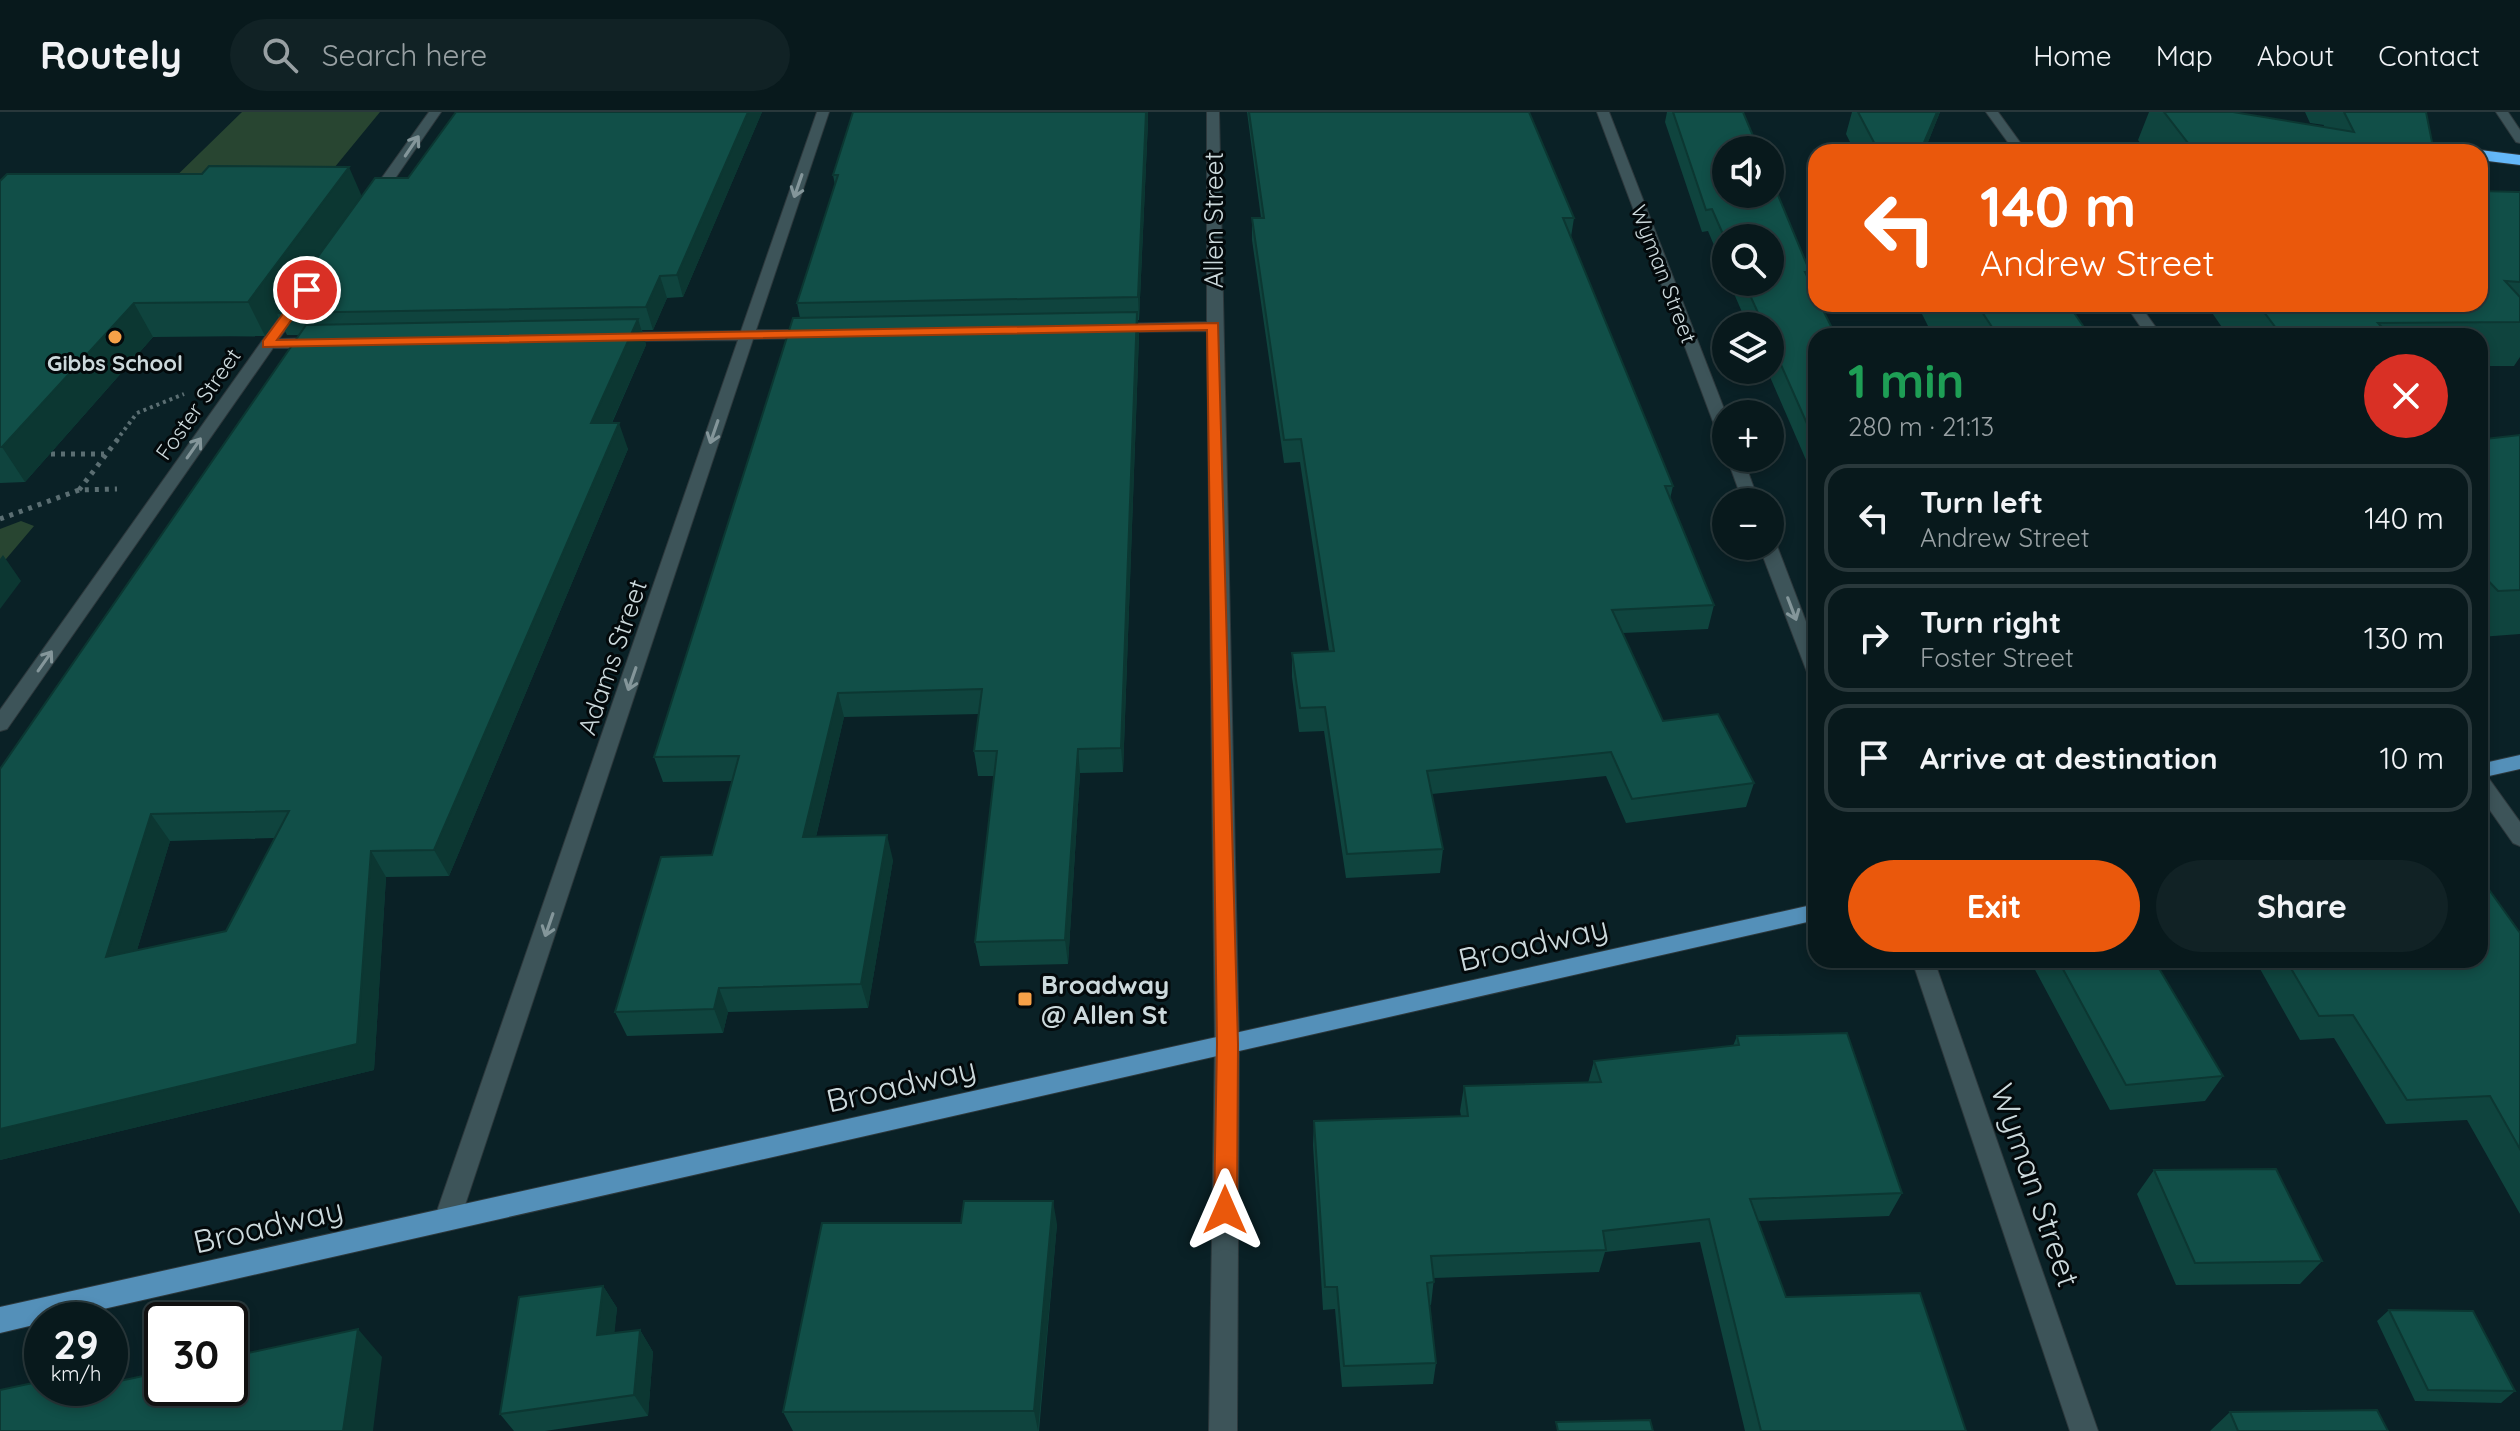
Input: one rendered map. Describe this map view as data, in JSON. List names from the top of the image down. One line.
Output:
{"streets":{"main road":["Broadway"],"street":["Allen Street","Wyman Street","Foster Street","Adams Street"]},"crossings":[["Allen Street","Broadway"],["Adams Street","Broadway"]],"one_way":["Foster Street","Adams Street"],"places":{"other":["Gibbs School"],"transit":["Broadway @ Allen St"]},"page":{"header":"Routely","search":"Search here","nav":["Home","Map","About","Contact"],"map_buttons":["+","−"],"turn":["140 m","Andrew Street"],"heading":["1 min","280 m · 21:13"],"list":[{"name":"Turn left","note":"Andrew Street","value":"140 m"},{"name":"Turn right","note":"Foster Street","value":"130 m"},{"name":"Arrive at destination","value":"10 m"}],"buttons":["Exit","Share"],"speed":"29 km/h","limit":"30"}}
